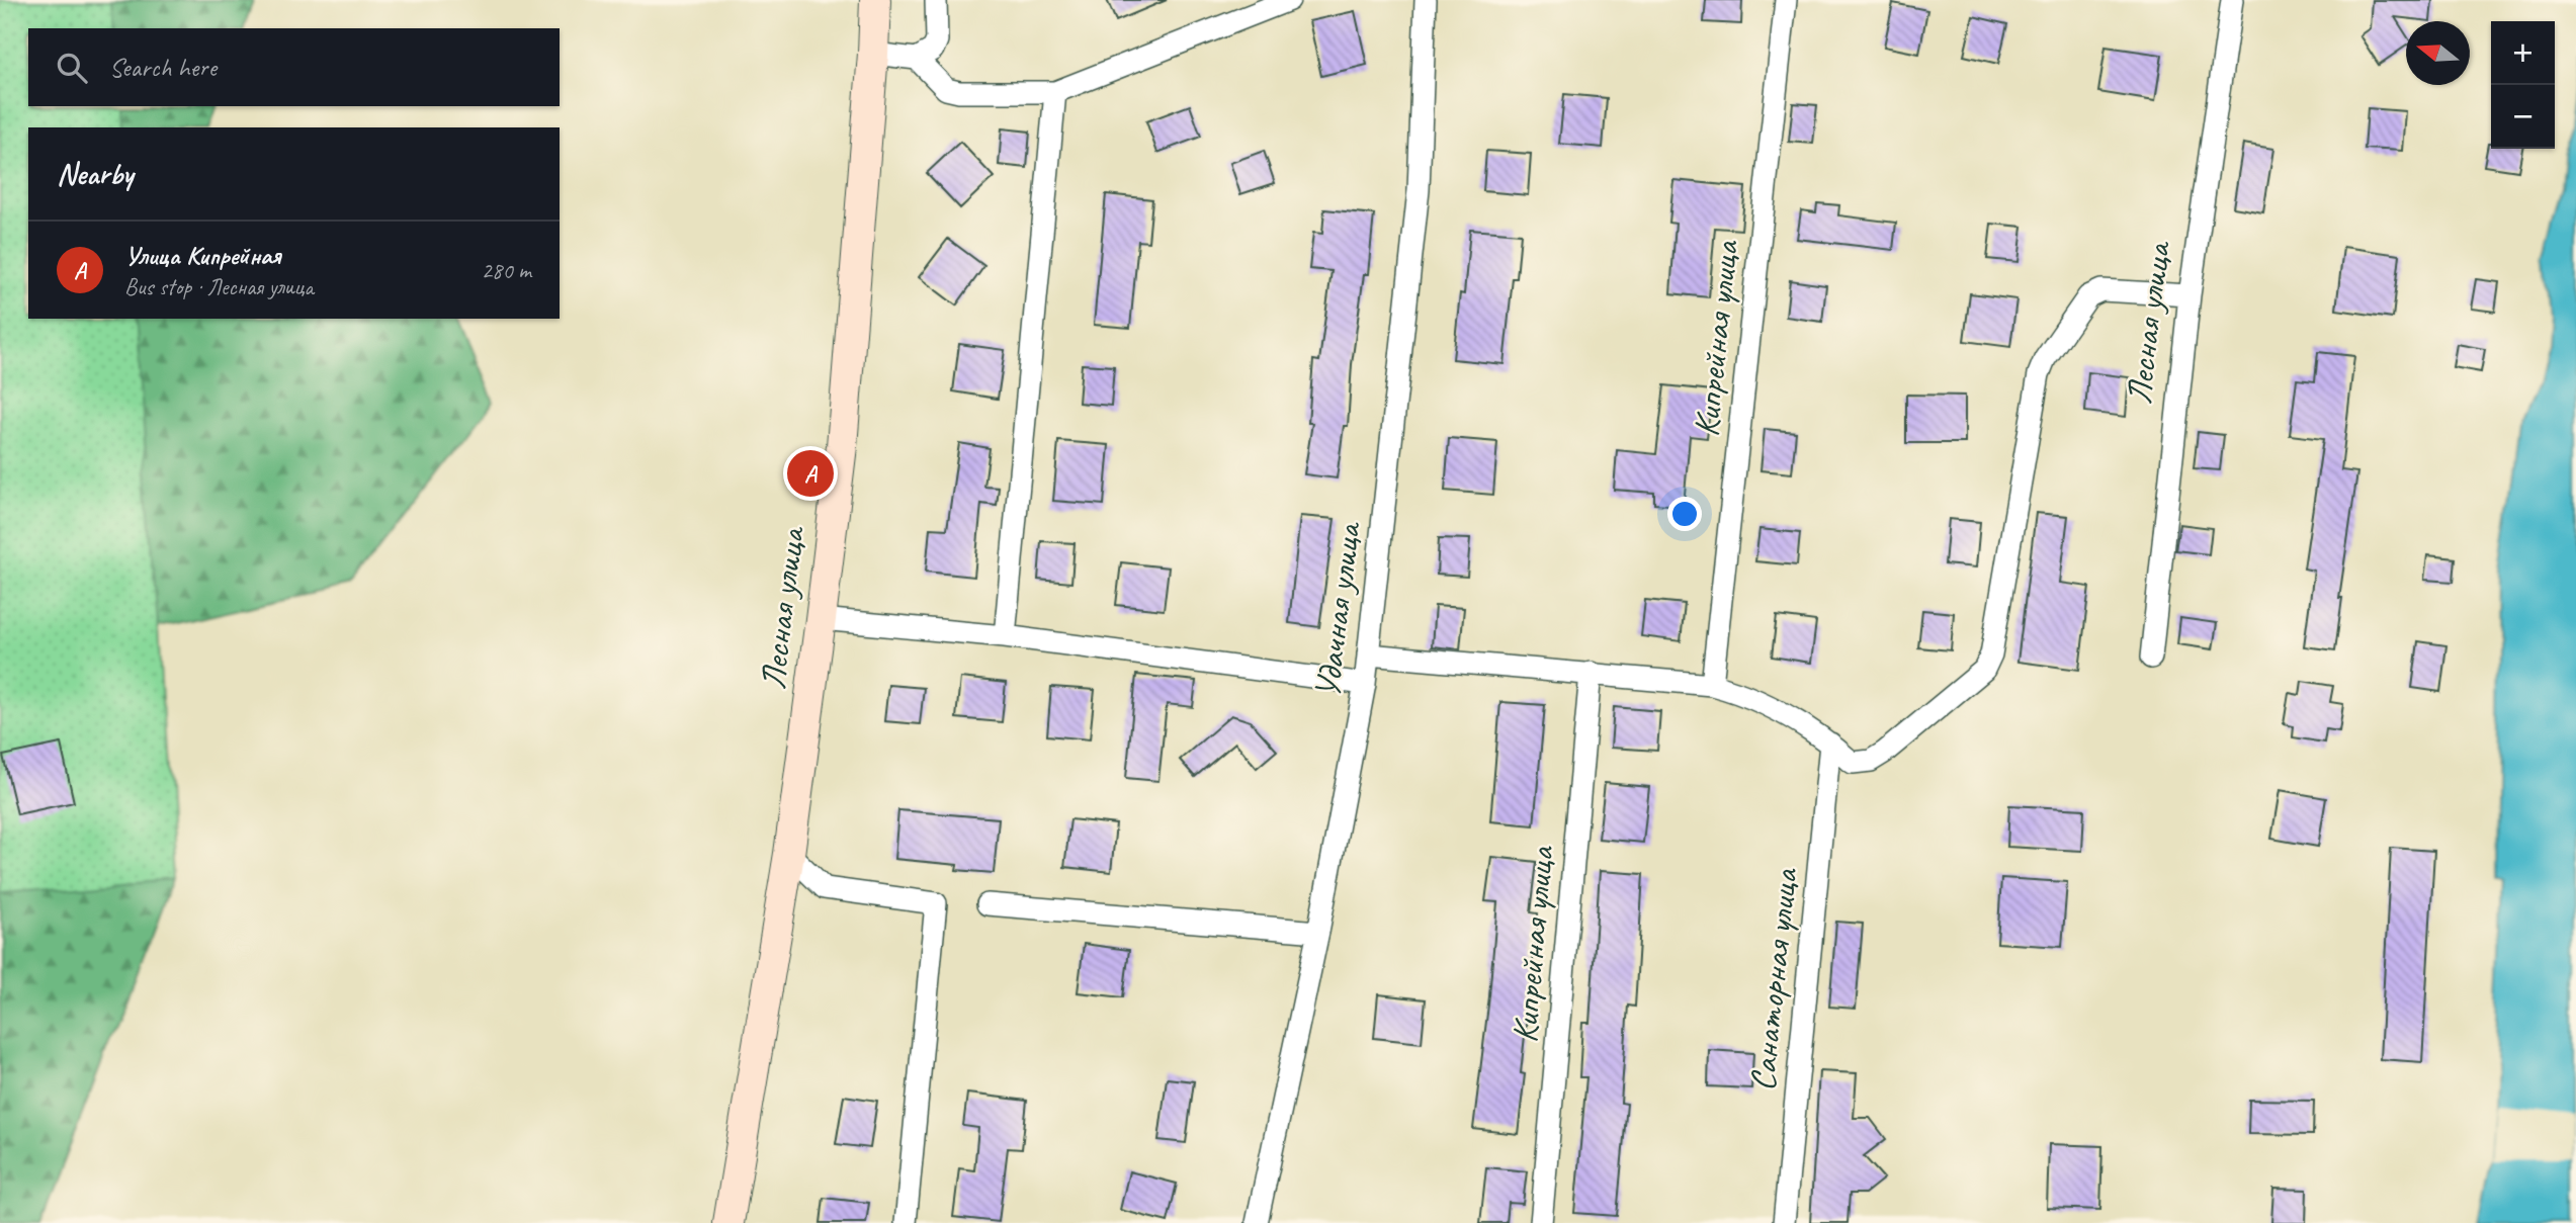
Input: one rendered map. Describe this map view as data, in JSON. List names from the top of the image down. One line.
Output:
{"streets":{"main road":["Лесная улица"],"street":["Кипрейная улица","Удачная улица","Санаторная улица"]},"north":"left","page":{"map_buttons":["+","−"],"search":"Search here","heading":"Nearby","list":[{"mark":"A","name":"Улица Кипрейная","note":"Bus stop · Лесная улица","value":"280 m"}],"pins":"A"}}
